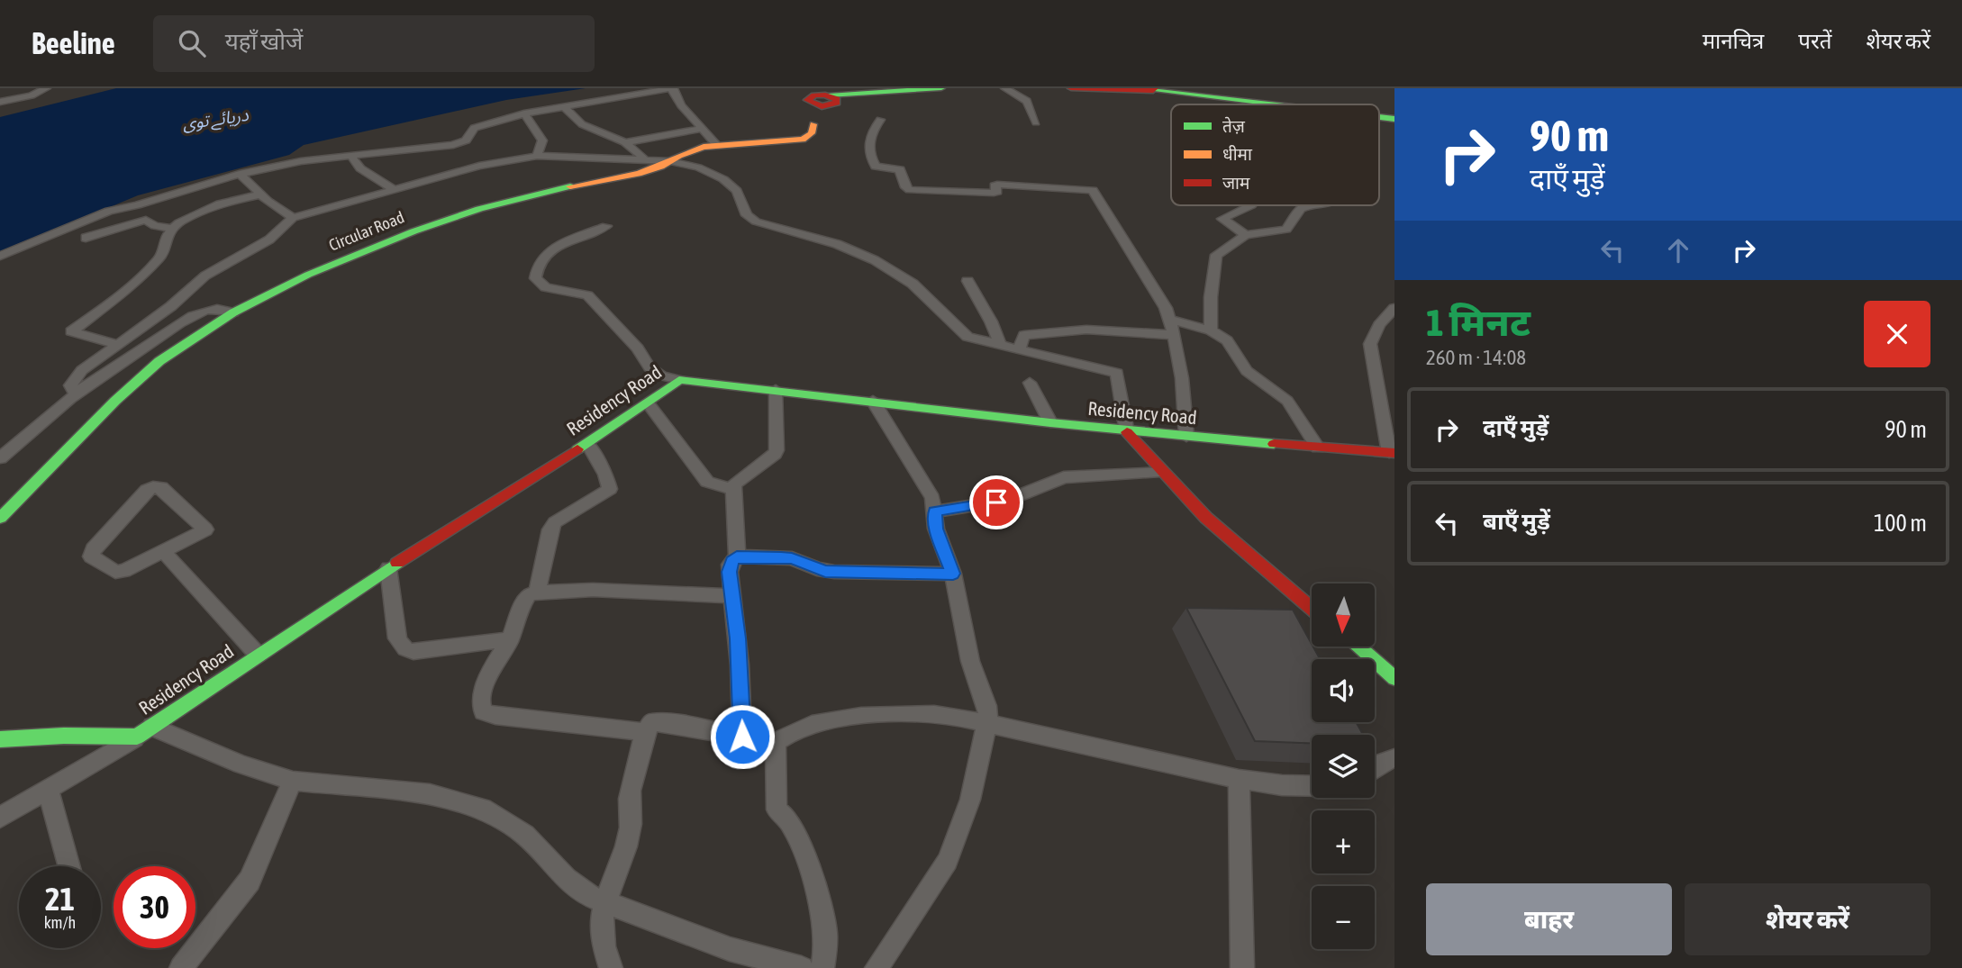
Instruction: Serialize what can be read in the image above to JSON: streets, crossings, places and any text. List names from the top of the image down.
{
  "streets": {
    "main road": ["Circular Road", "Residency Road"]
  },
  "water": ["دریائے توی"],
  "legend": ["तेज़", "धीमा", "जाम"],
  "north": "bottom",
  "page": {
    "header": "Beeline",
    "search": "यहाँ खोजें",
    "nav": ["मानचित्र", "परतें", "शेयर करें"],
    "turn": ["90 m", "दाएँ मुड़ें"],
    "heading": ["1 मिनट", "260 m · 14:08"],
    "list": [
      {
        "name": "दाएँ मुड़ें",
        "value": "90 m"
      },
      {
        "name": "बाएँ मुड़ें",
        "value": "100 m"
      }
    ],
    "map_buttons": ["+", "−"],
    "speed": "21 km/h",
    "limit": "30",
    "buttons": ["बाहर", "शेयर करें"]
  }
}
